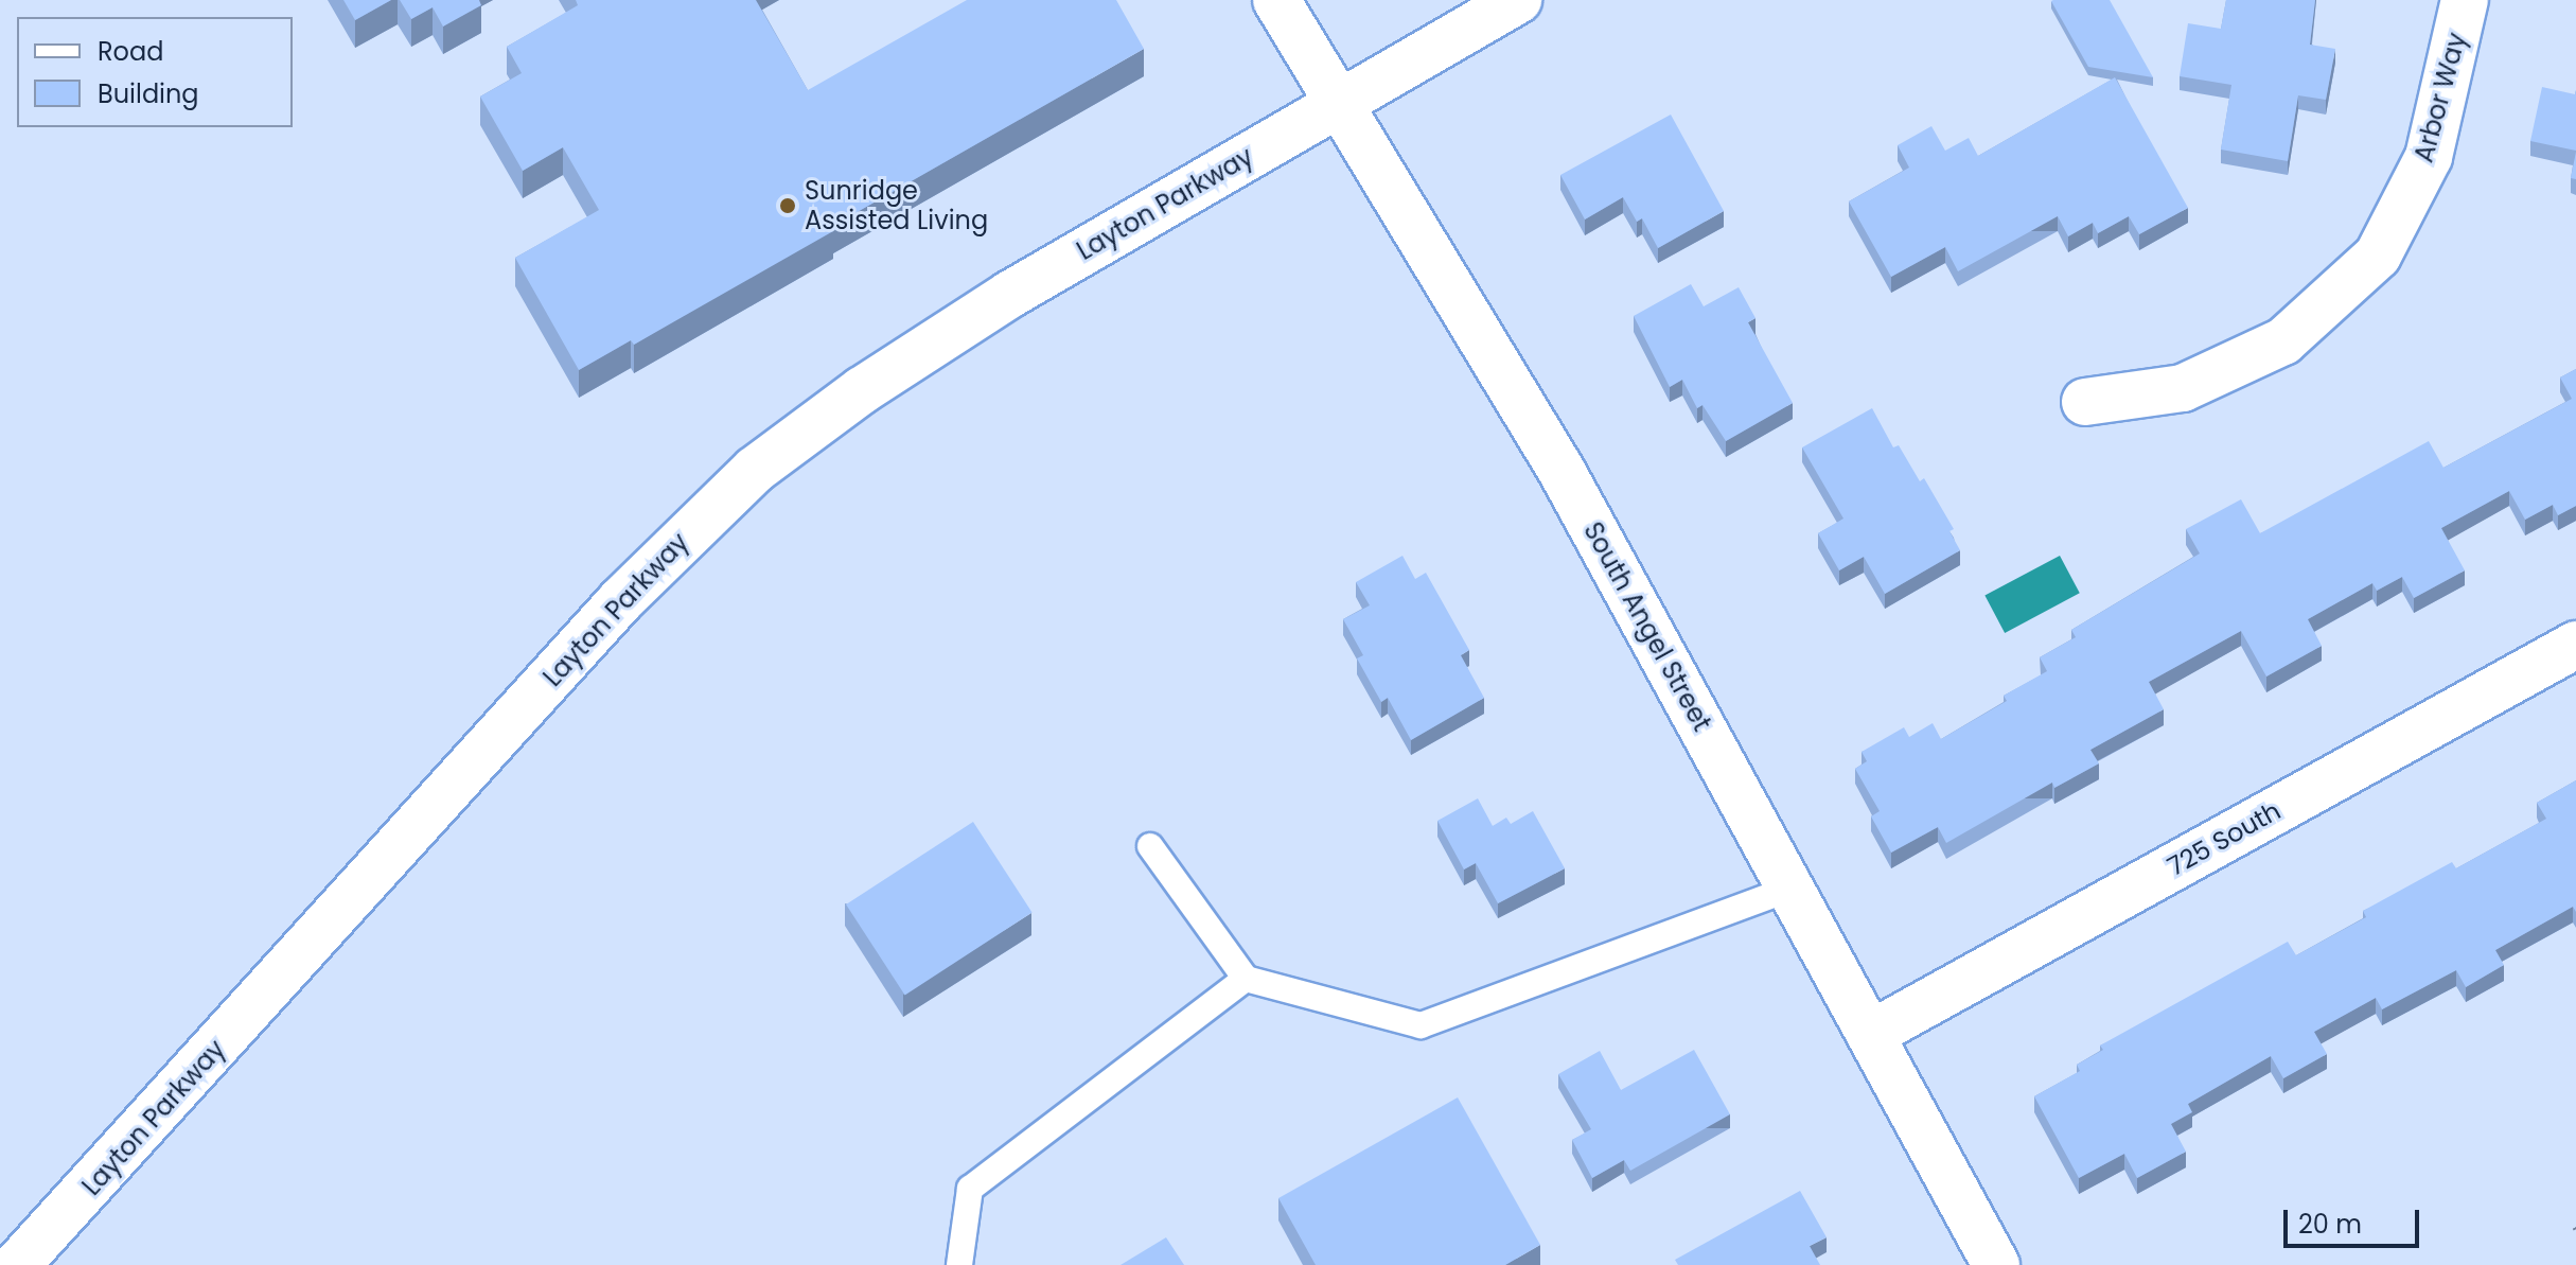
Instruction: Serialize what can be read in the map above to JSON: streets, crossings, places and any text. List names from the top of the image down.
{
  "streets": {
    "main road": [
      "Arbor Way",
      "Layton Parkway",
      "South Angel Street",
      "725 South"
    ]
  },
  "crossings": [
    ["Layton Parkway", "South Angel Street"],
    ["South Angel Street", "725 South"]
  ],
  "places": ["Sunridge Assisted Living"],
  "legend": ["Road", "Building"],
  "scale_bar": "20 m"
}
